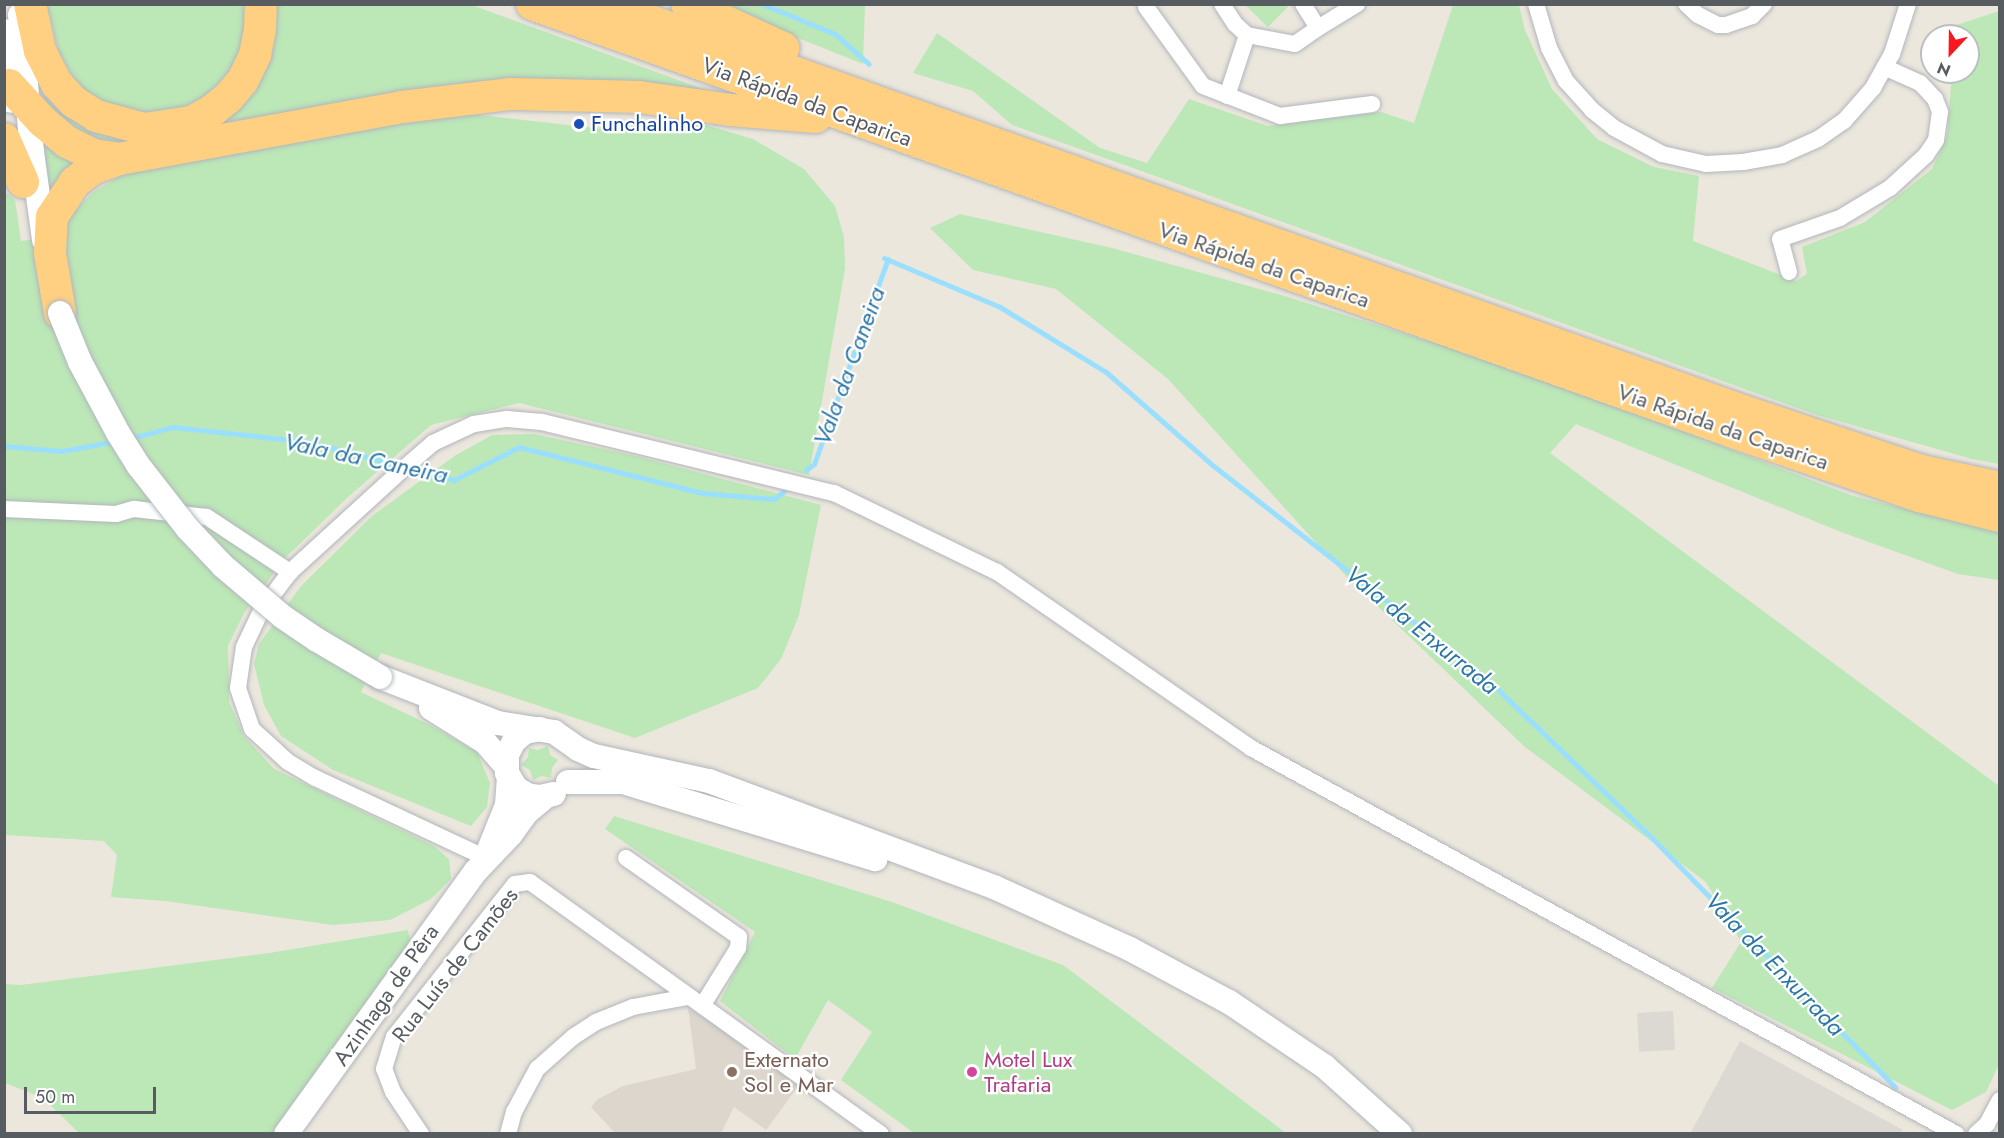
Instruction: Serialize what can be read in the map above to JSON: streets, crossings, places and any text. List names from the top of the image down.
{
  "streets": {
    "highway": ["Via Rápida da Caparica"],
    "main road": ["Azinhaga de Pêra"],
    "street": ["Rua Luís de Camões"]
  },
  "water": ["Vala da Caneira", "Vala da Enxurrada"],
  "places": ["Funchalinho", "Externato Sol e Mar", "Motel Lux Trafaria"],
  "scale_bar": "50 m",
  "north": "bottom"
}
